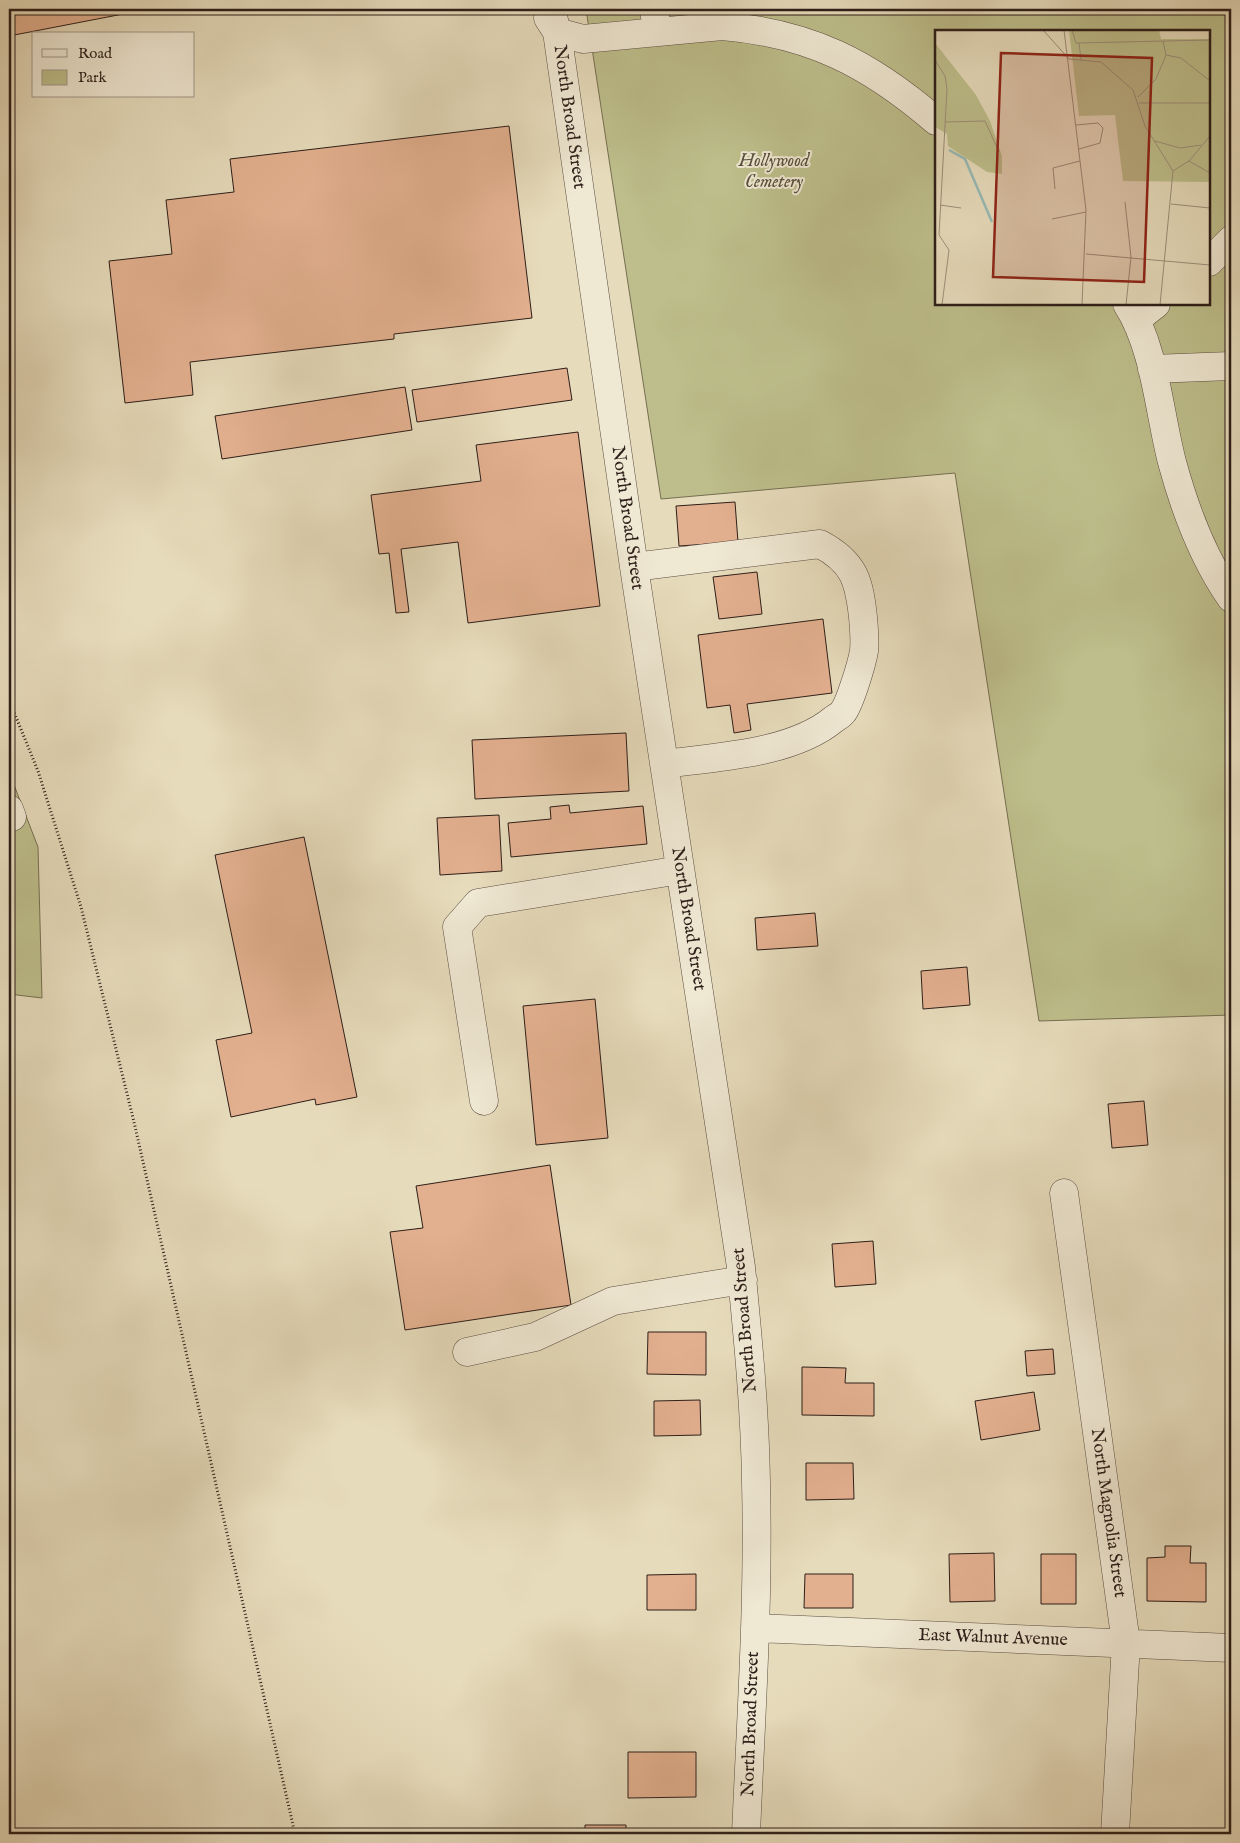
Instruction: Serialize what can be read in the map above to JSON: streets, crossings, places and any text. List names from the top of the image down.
{
  "streets": {
    "street": ["North Broad Street", "North Magnolia Street", "East Walnut Avenue"]
  },
  "crossings": [
    ["North Broad Street", "East Walnut Avenue"],
    ["North Magnolia Street", "East Walnut Avenue"]
  ],
  "parks": ["Hollywood Cemetery"],
  "legend": ["Road", "Park"]
}
